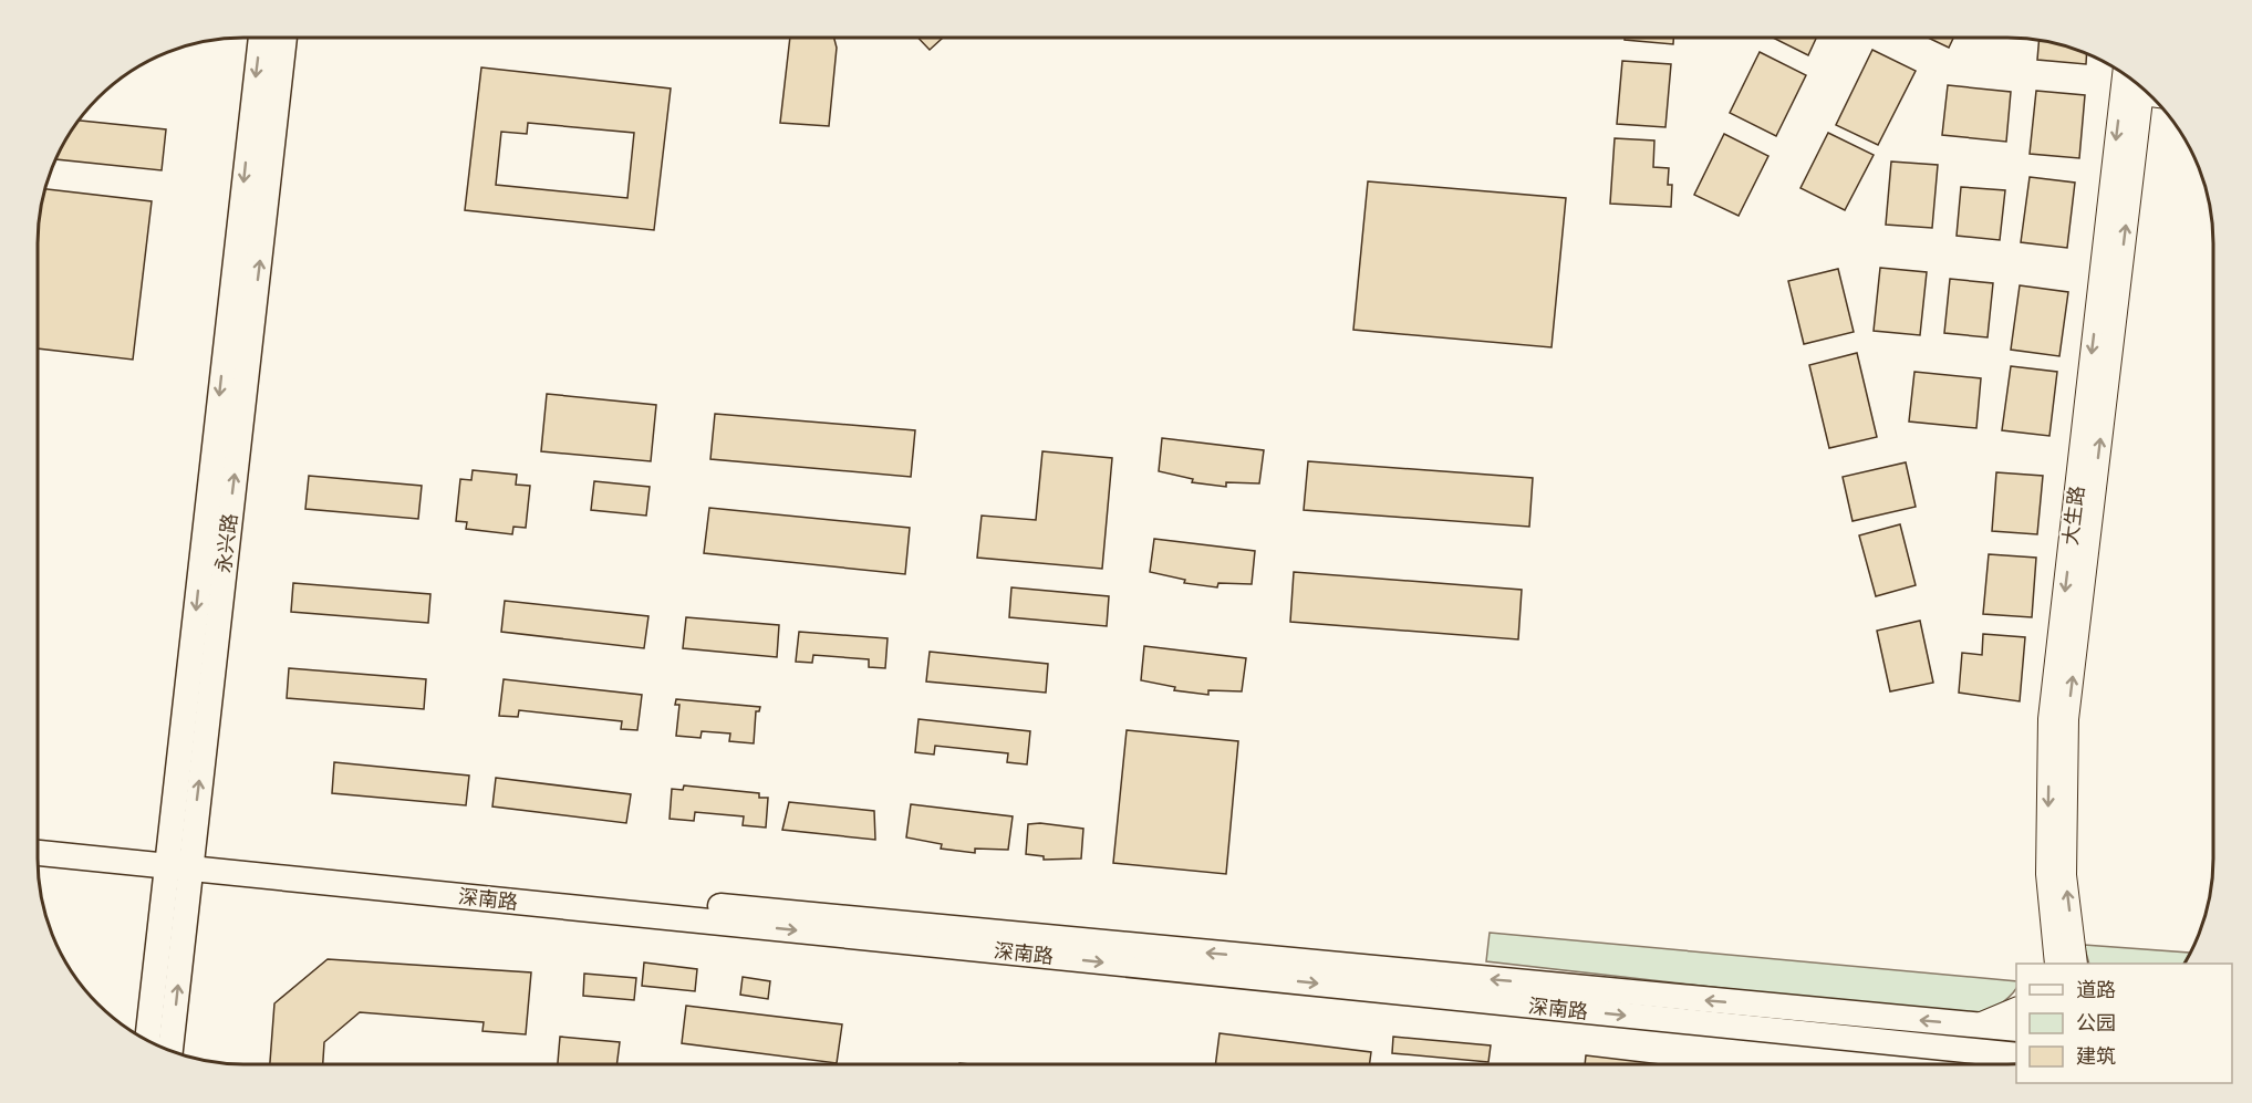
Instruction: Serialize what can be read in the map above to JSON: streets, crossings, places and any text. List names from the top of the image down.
{
  "streets": {
    "main road": ["永兴路", "深南路"],
    "street": ["大生路"]
  },
  "crossings": [
    ["永兴路", "深南路"]
  ],
  "legend": ["道路", "公园", "建筑"]
}
